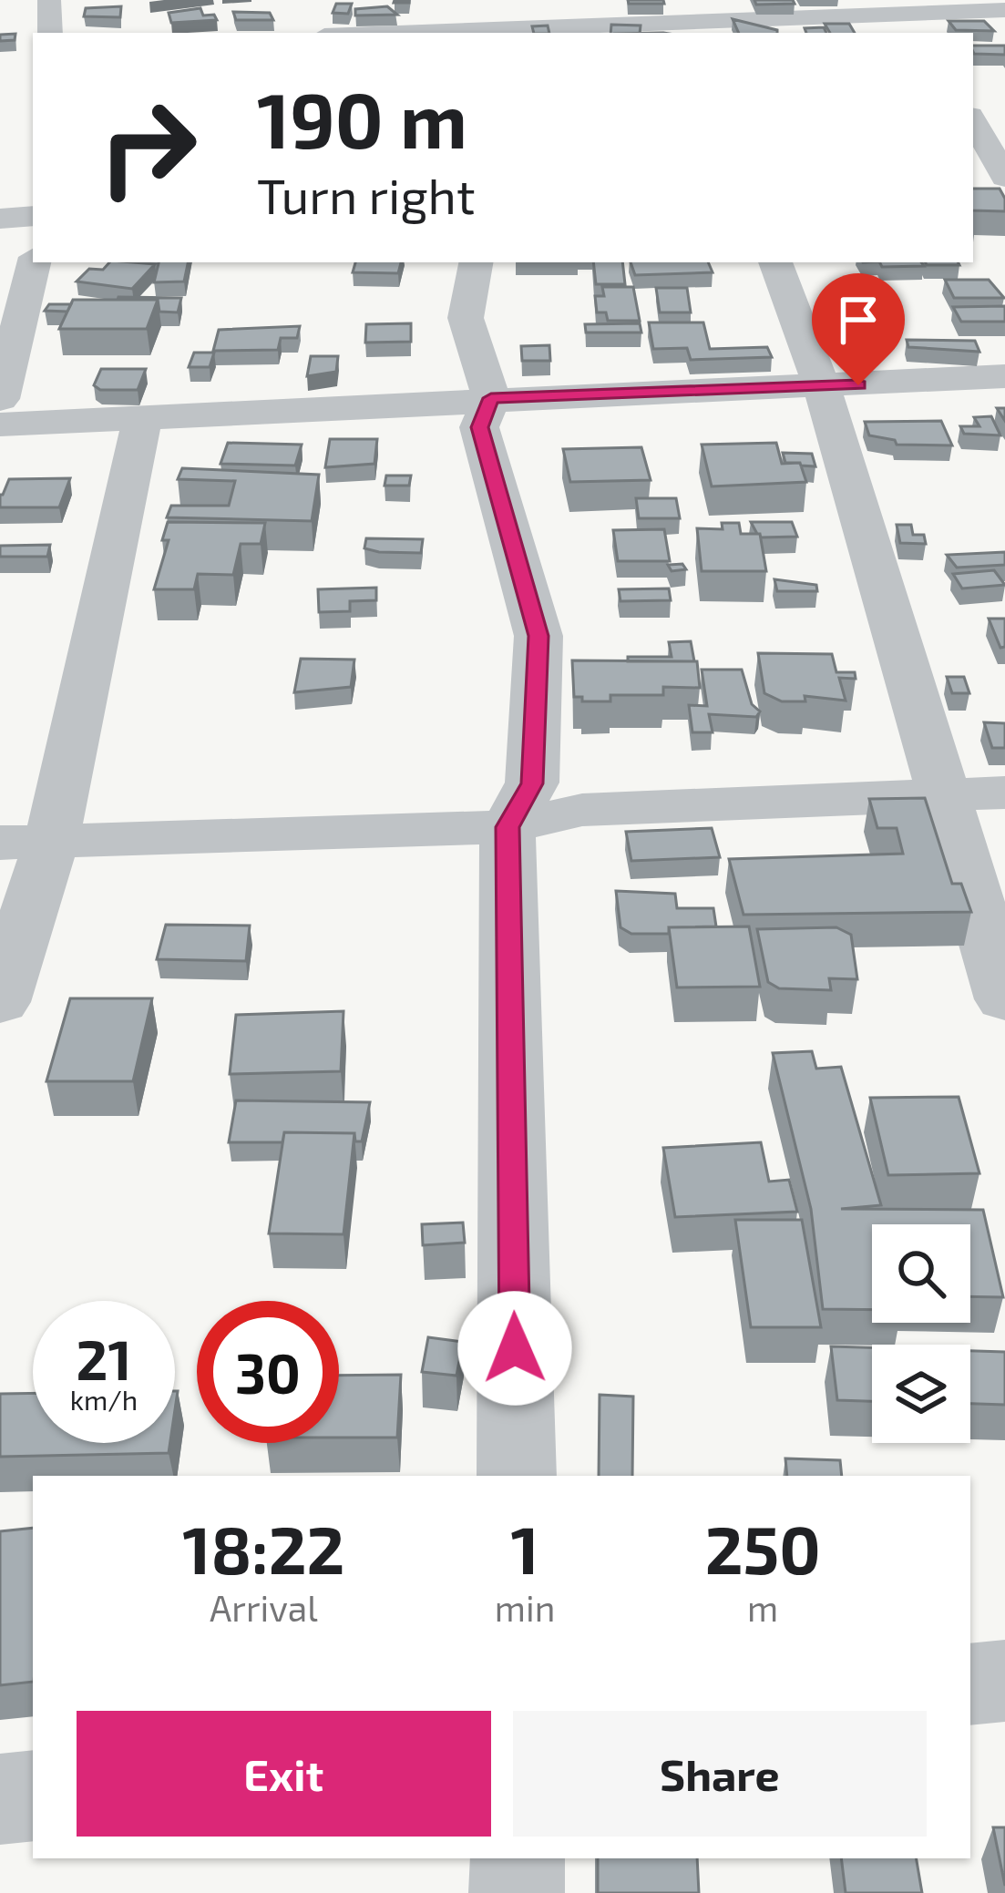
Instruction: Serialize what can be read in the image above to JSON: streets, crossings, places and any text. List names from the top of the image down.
{
  "page": {
    "turn": ["190 m", "Turn right"],
    "speed": "21 km/h",
    "limit": "30",
    "eta": [
      "18:22",
      "Arrival",
      "1",
      "min",
      "250",
      "m"
    ],
    "buttons": ["Exit", "Share"]
  }
}
